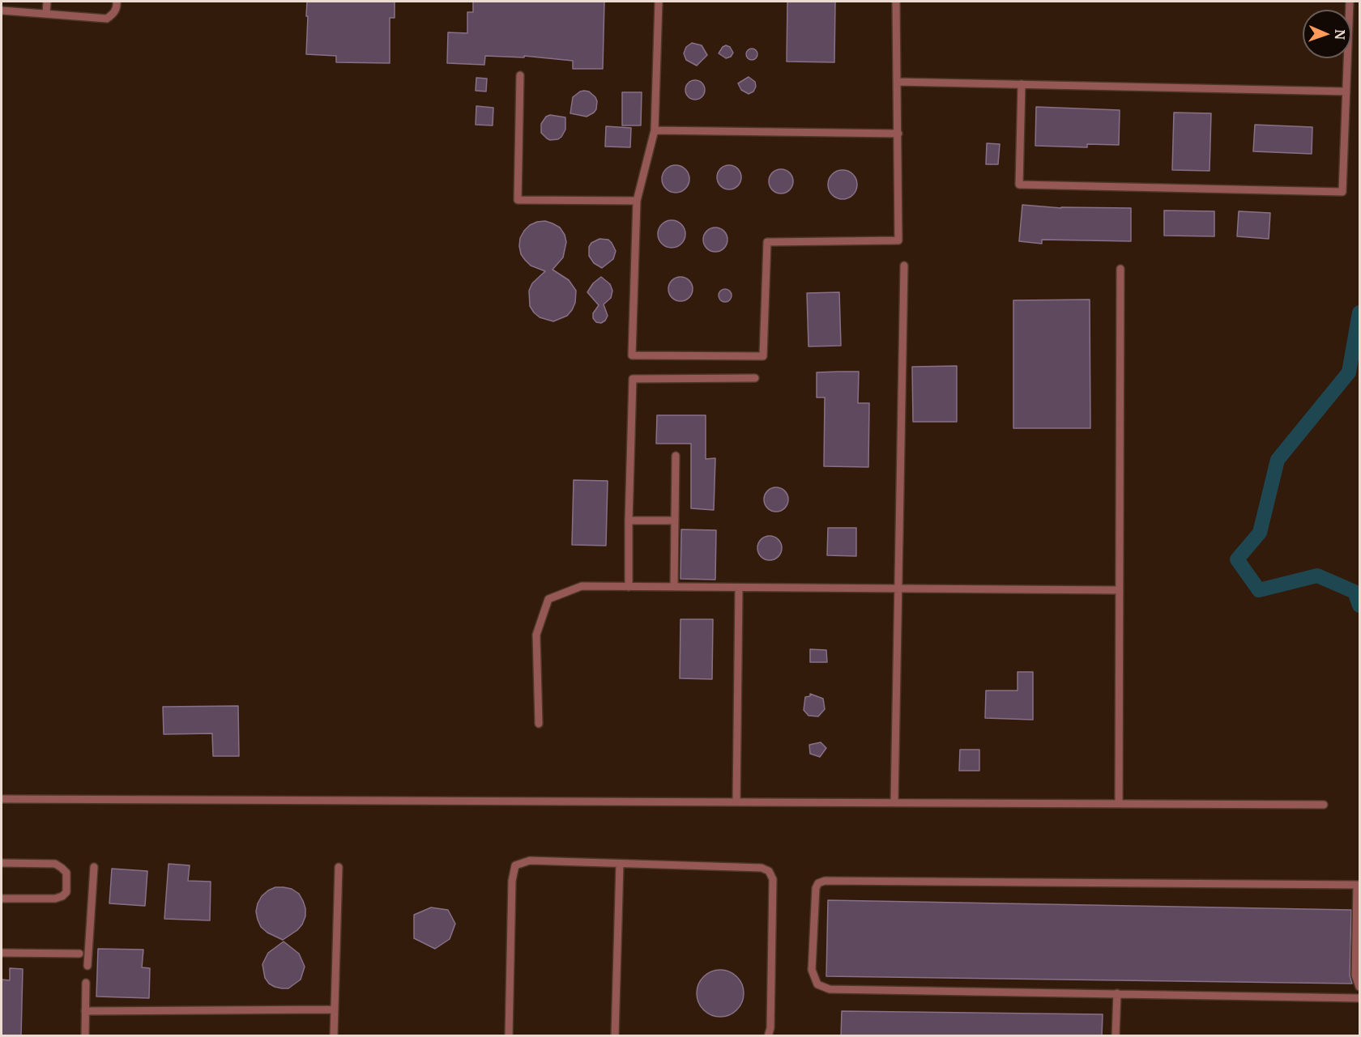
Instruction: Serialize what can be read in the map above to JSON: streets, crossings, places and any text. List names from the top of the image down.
{
  "north": "right"
}
